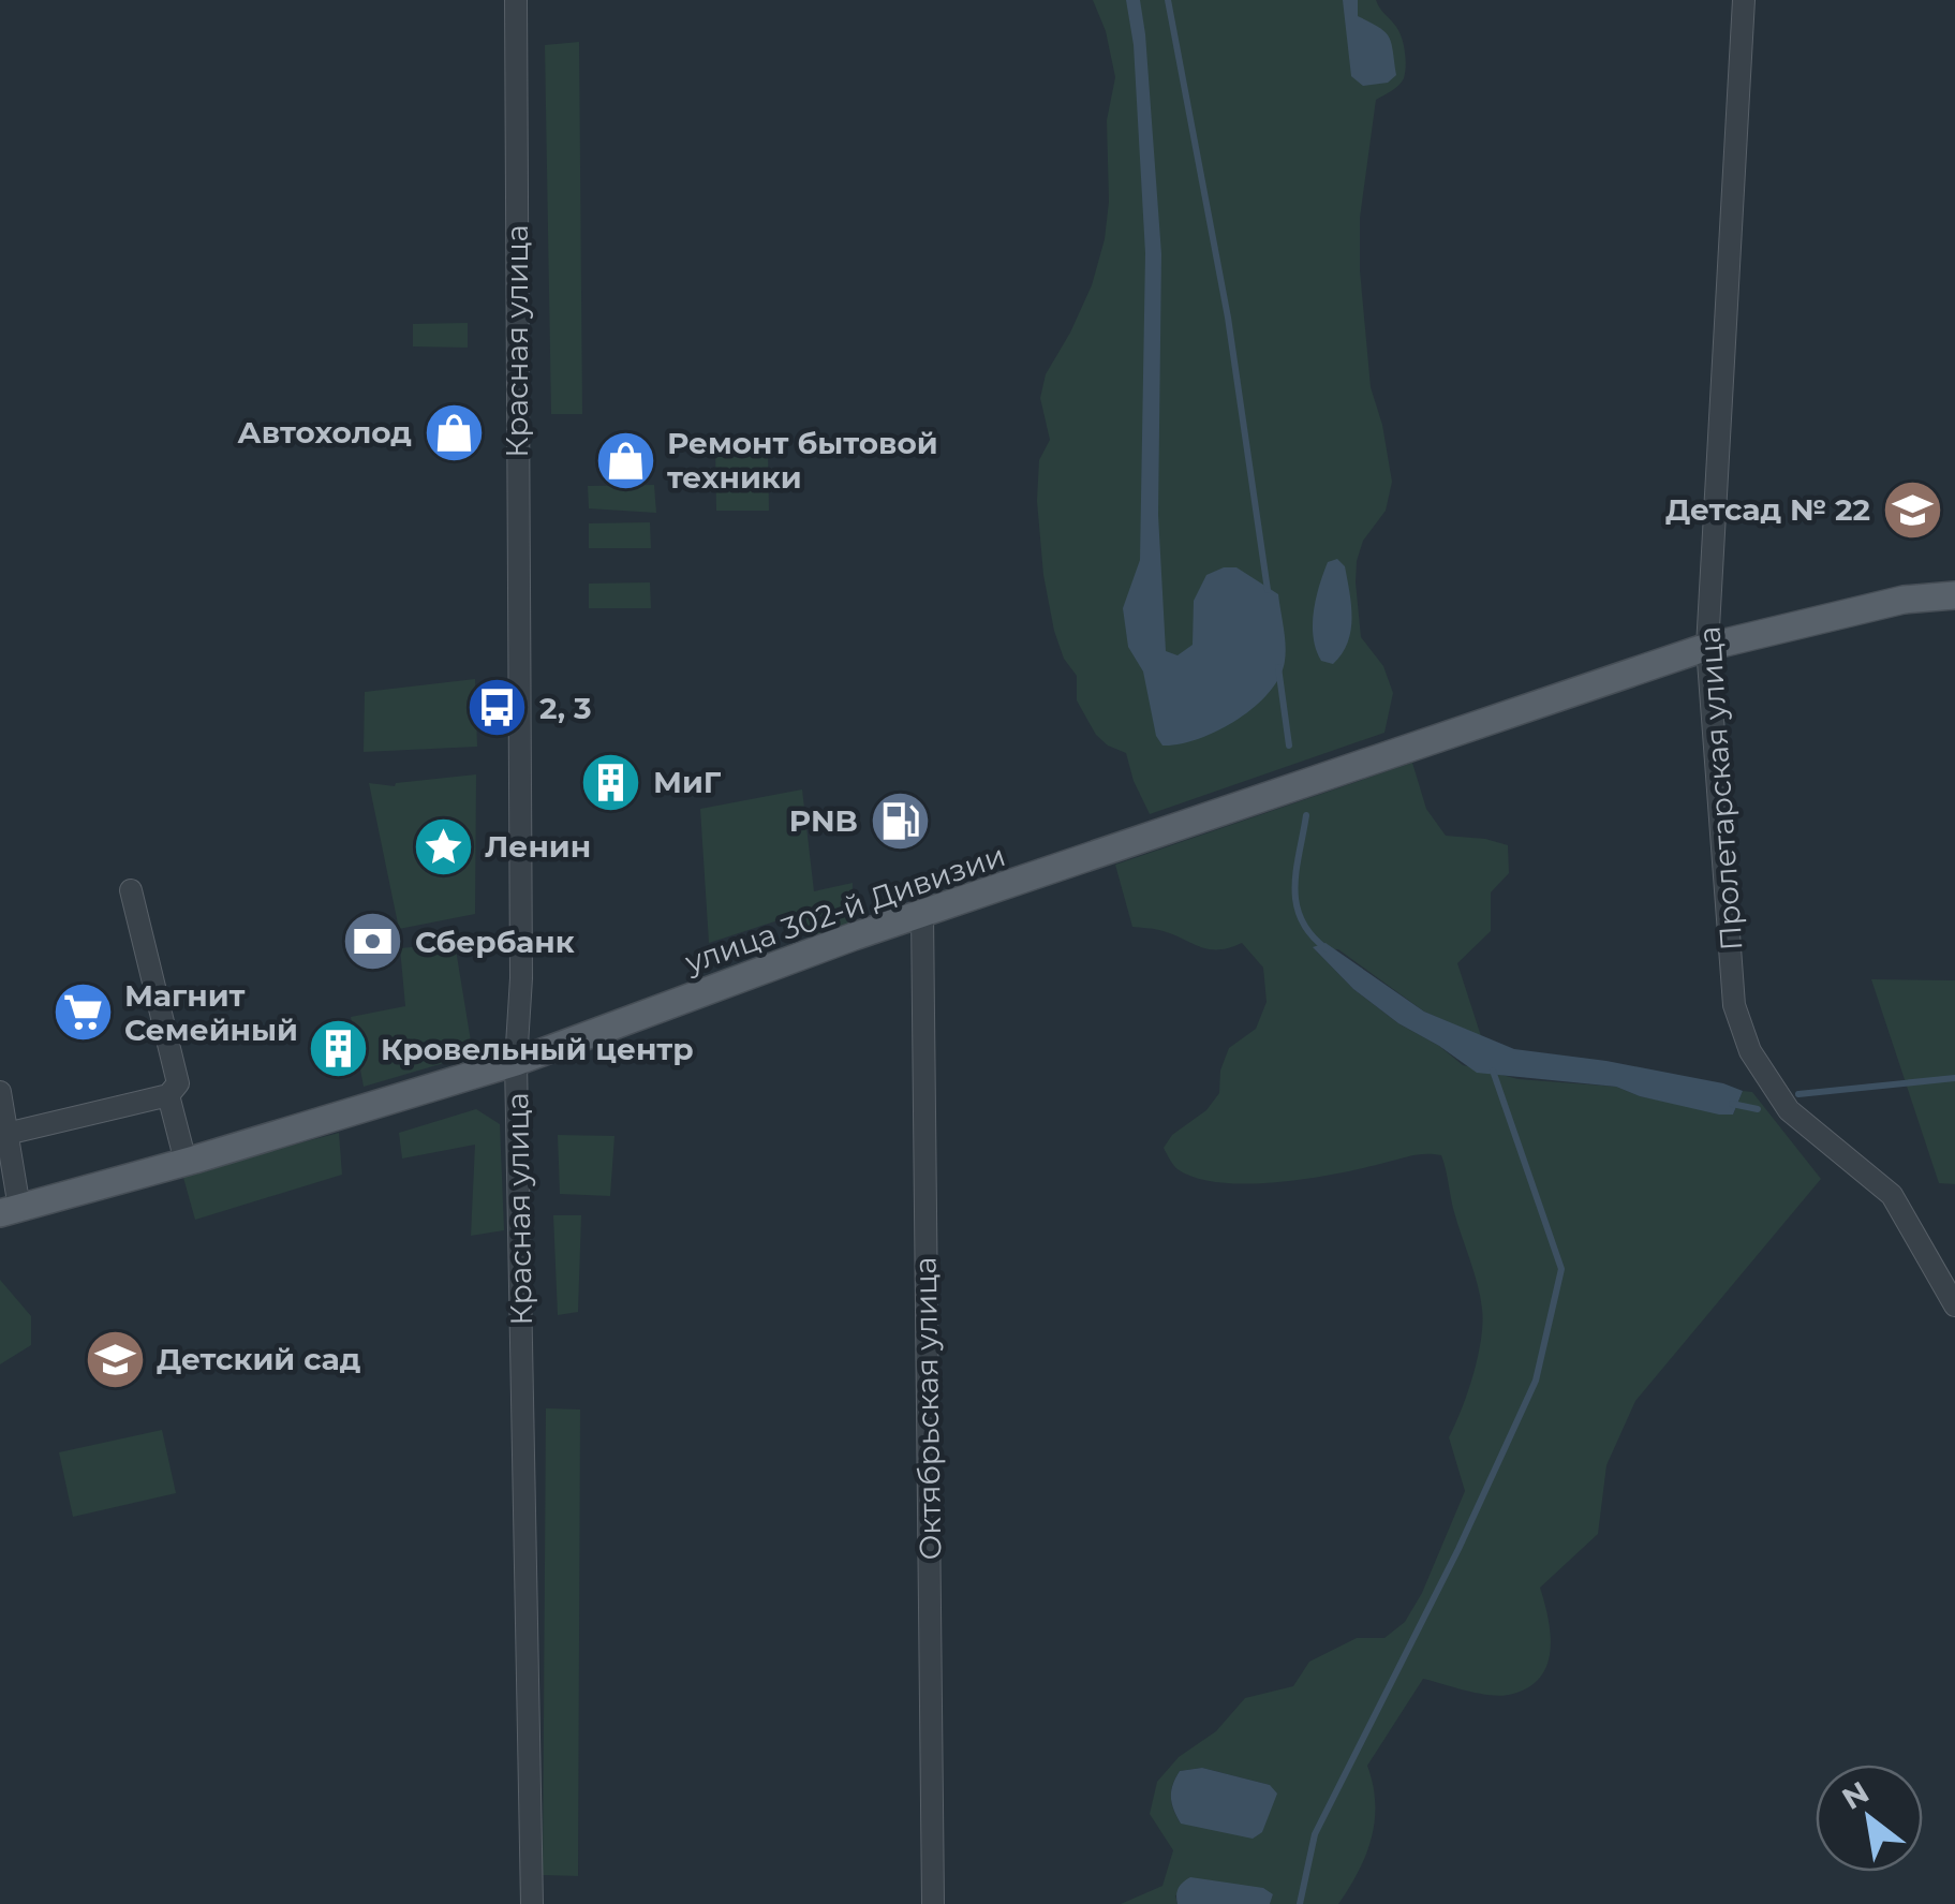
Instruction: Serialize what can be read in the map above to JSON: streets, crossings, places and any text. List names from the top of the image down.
{
  "streets": {
    "main road": ["улица 302-й Дивизии"],
    "street": ["Красная улица", "Пролетарская улица", "Октябрьская улица"]
  },
  "crossings": [
    ["Красная улица", "улица 302-й Дивизии"],
    ["Пролетарская улица", "улица 302-й Дивизии"],
    ["улица 302-й Дивизии", "Октябрьская улица"]
  ],
  "places": {
    "shop": ["Автохолод", "Ремонт бытовой техники"],
    "school or university": ["Детсад № 22", "Детский сад"],
    "bus stop": ["2, 3"],
    "building": ["МиГ", "Кровельный центр"],
    "fuel station": ["PNB"],
    "place": ["Ленин"],
    "bank": ["Сбербанк"],
    "supermarket": ["Магнит Семейный"]
  },
  "north": "top left"
}
